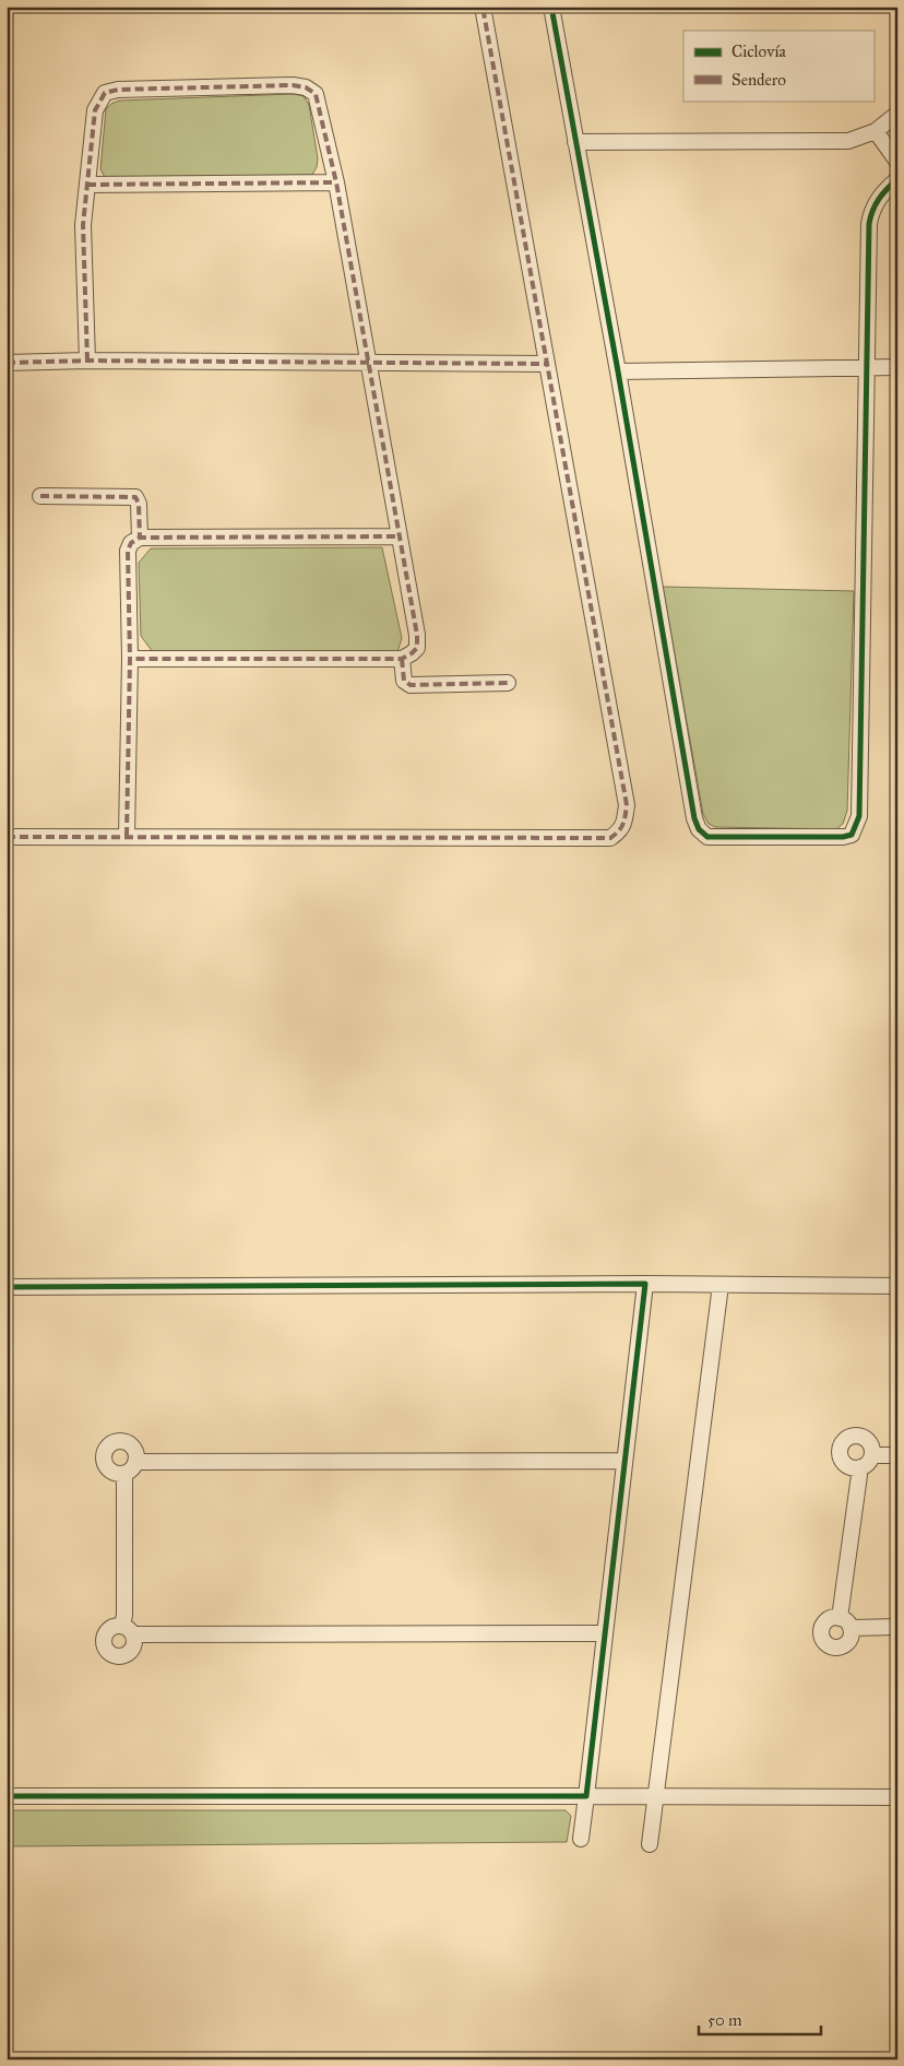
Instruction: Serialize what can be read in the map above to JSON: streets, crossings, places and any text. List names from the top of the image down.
{
  "legend": ["Ciclovía", "Sendero"],
  "scale_bar": "50 m"
}
